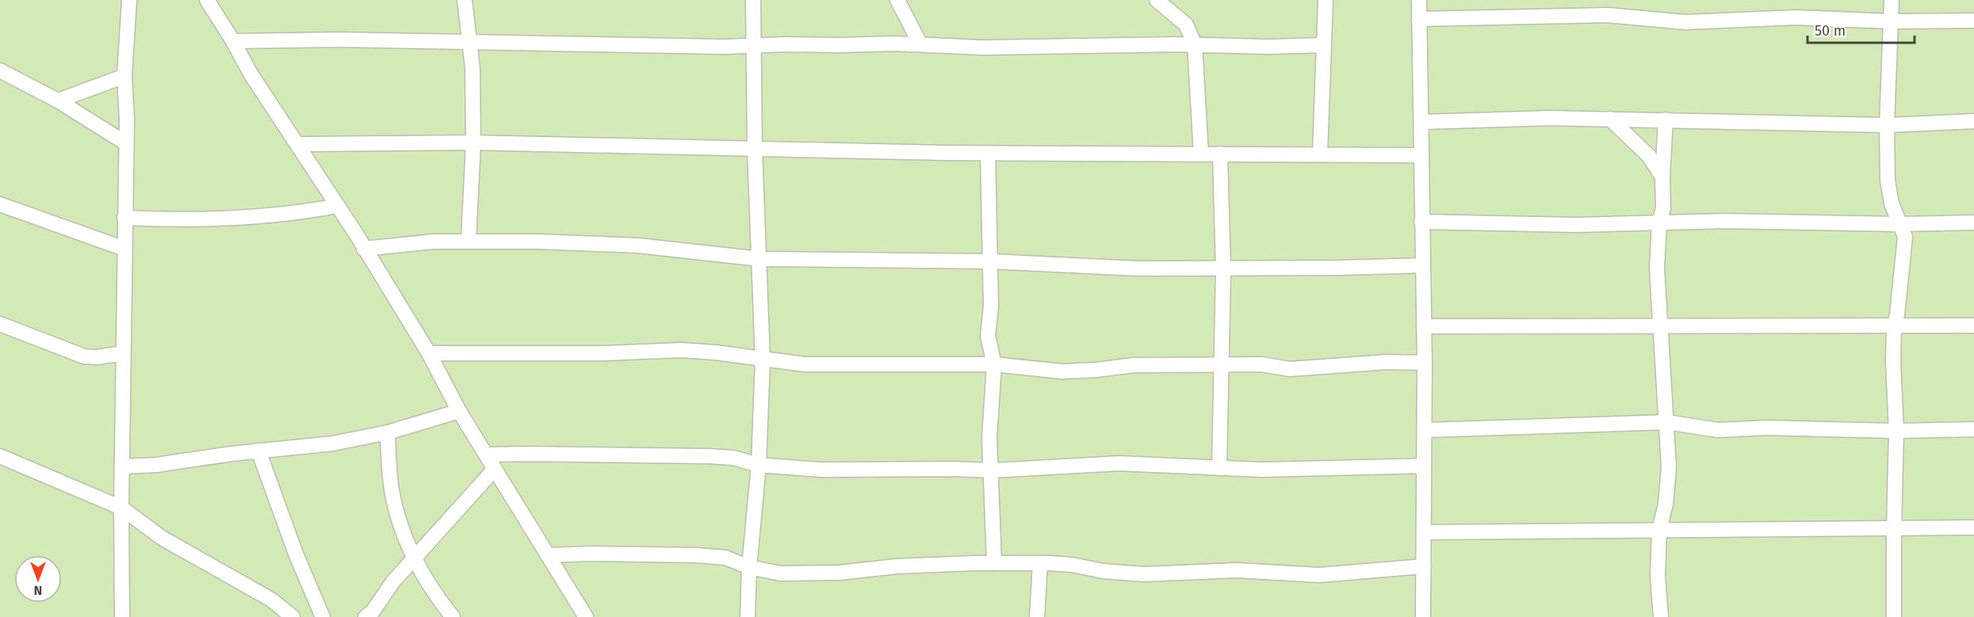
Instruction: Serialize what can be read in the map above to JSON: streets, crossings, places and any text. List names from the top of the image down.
{
  "scale_bar": "50 m",
  "north": "bottom"
}
